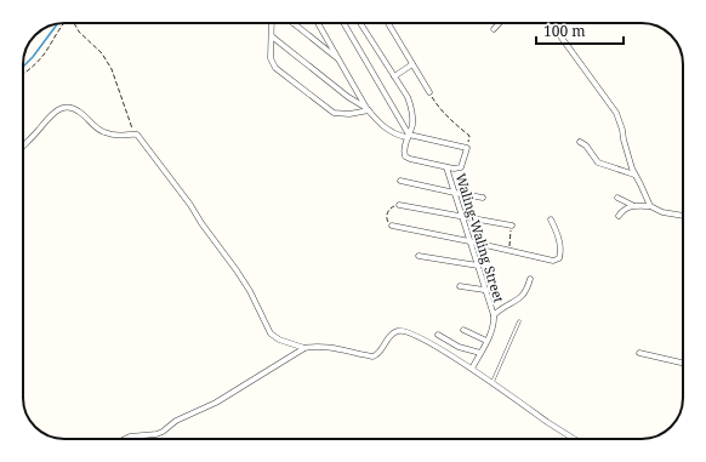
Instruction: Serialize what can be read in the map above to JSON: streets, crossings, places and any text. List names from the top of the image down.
{
  "streets": {
    "street": ["Waling-Waling Street"]
  },
  "scale_bar": "100 m"
}
